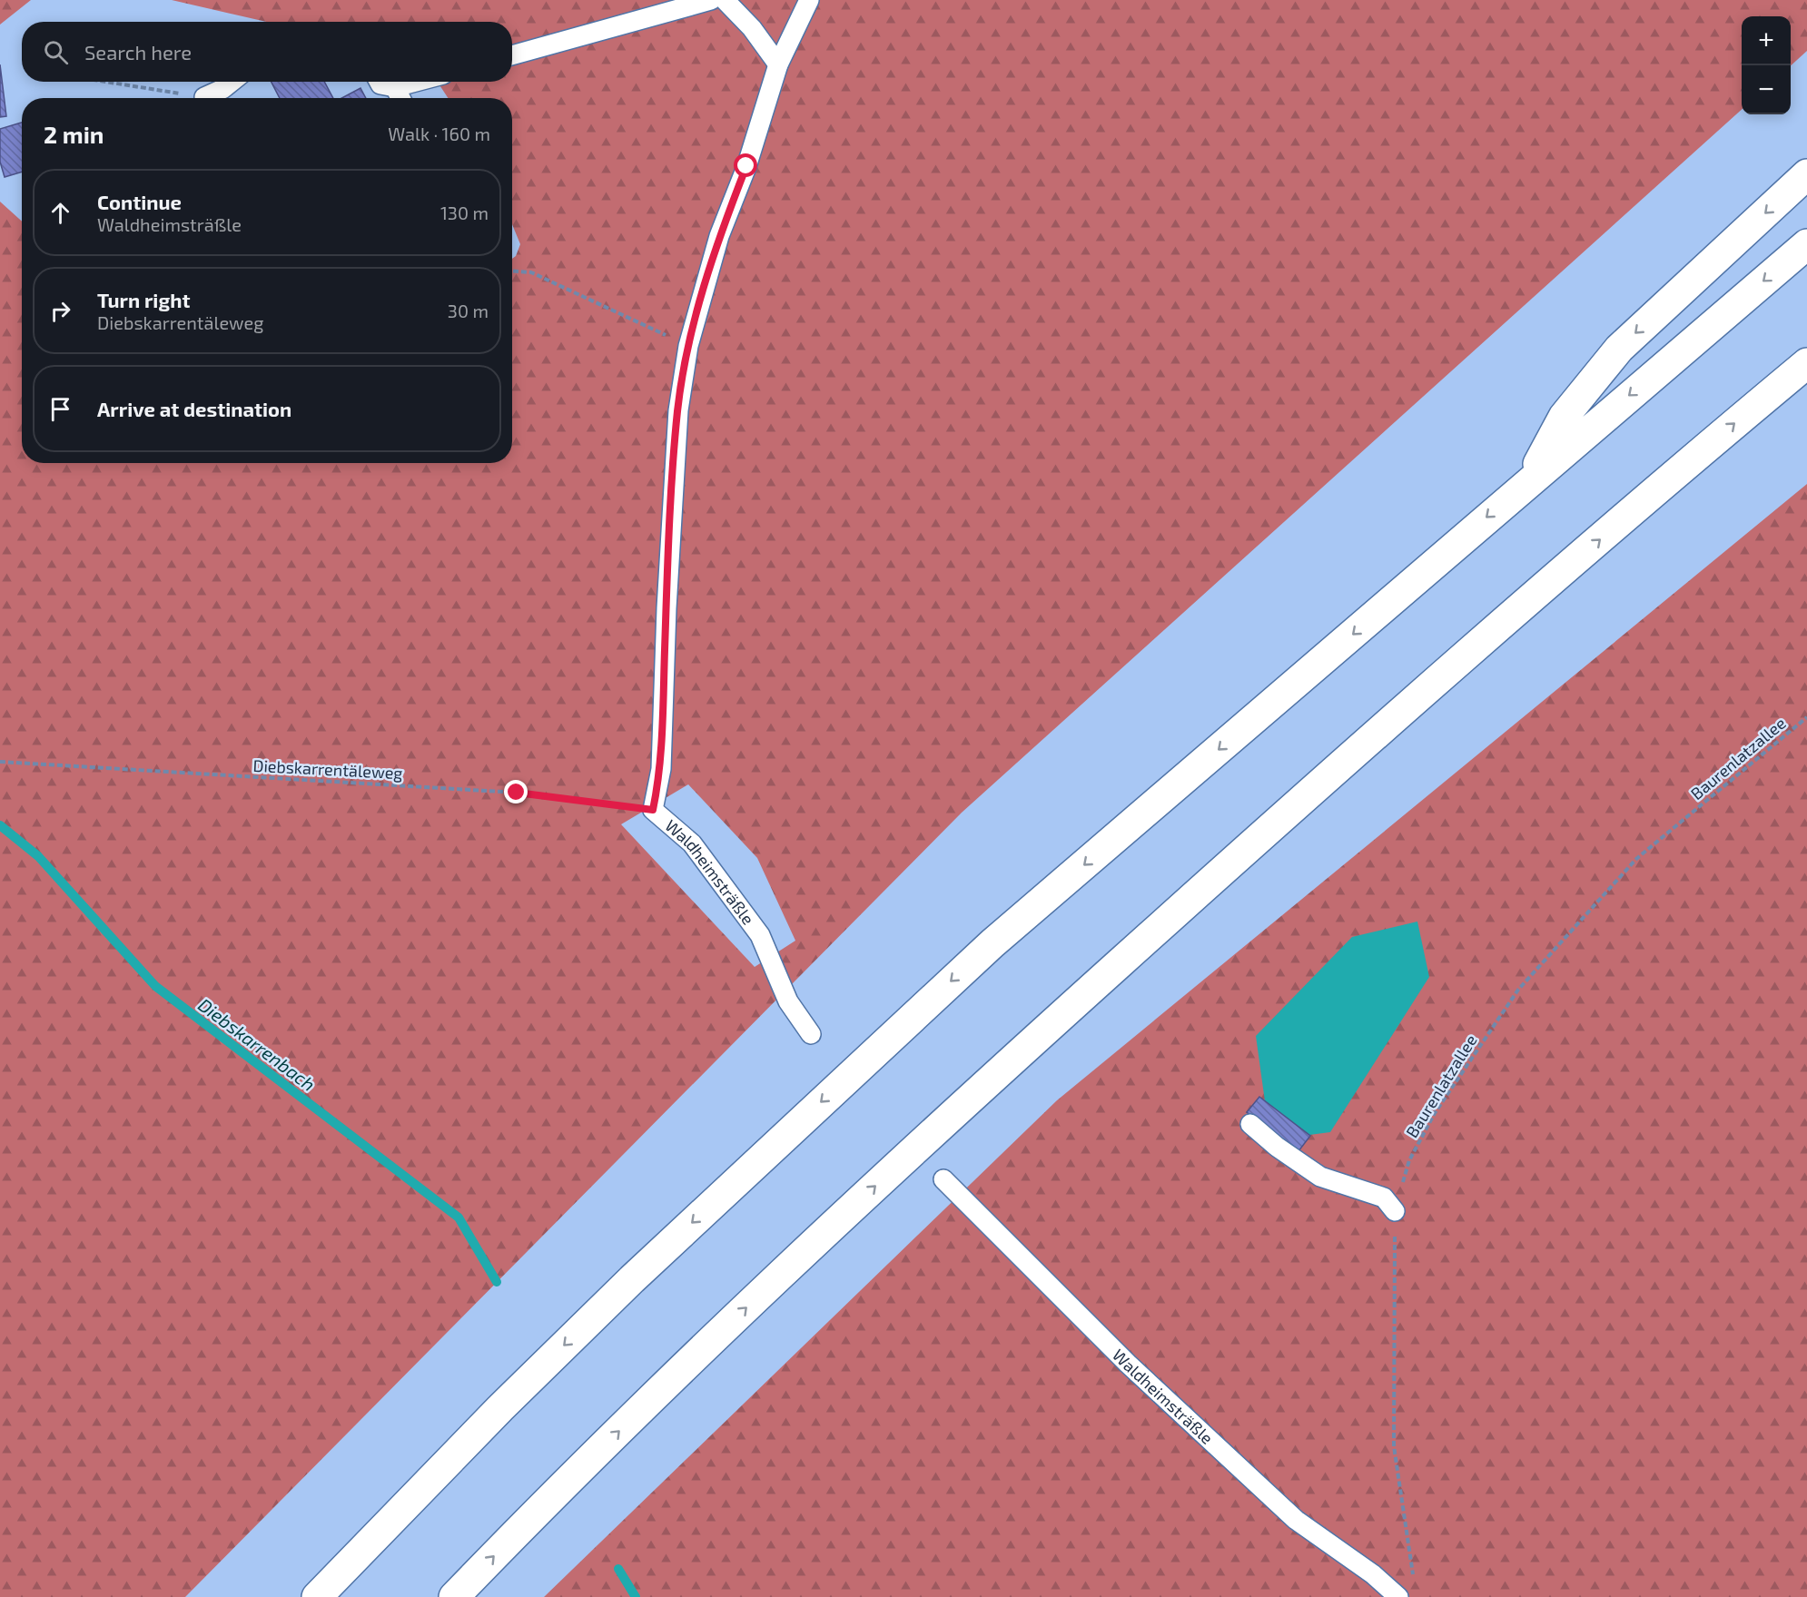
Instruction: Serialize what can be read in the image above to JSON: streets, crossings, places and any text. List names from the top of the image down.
{
  "streets": {
    "lane": ["Waldheimsträßle"],
    "path": ["Baurenlatzallee", "Diebskarrentäleweg"]
  },
  "crossings": [
    ["Diebskarrentäleweg", "Waldheimsträßle"]
  ],
  "water": ["Diebskarrenbach"],
  "page": {
    "map_buttons": ["+", "−"],
    "search": "Search here",
    "heading": ["2 min", "Walk · 160 m"],
    "list": [
      ["Continue", "Waldheimsträßle", "130 m"],
      ["Turn right", "Diebskarrentäleweg", "30 m"],
      "Arrive at destination"
    ]
  }
}
